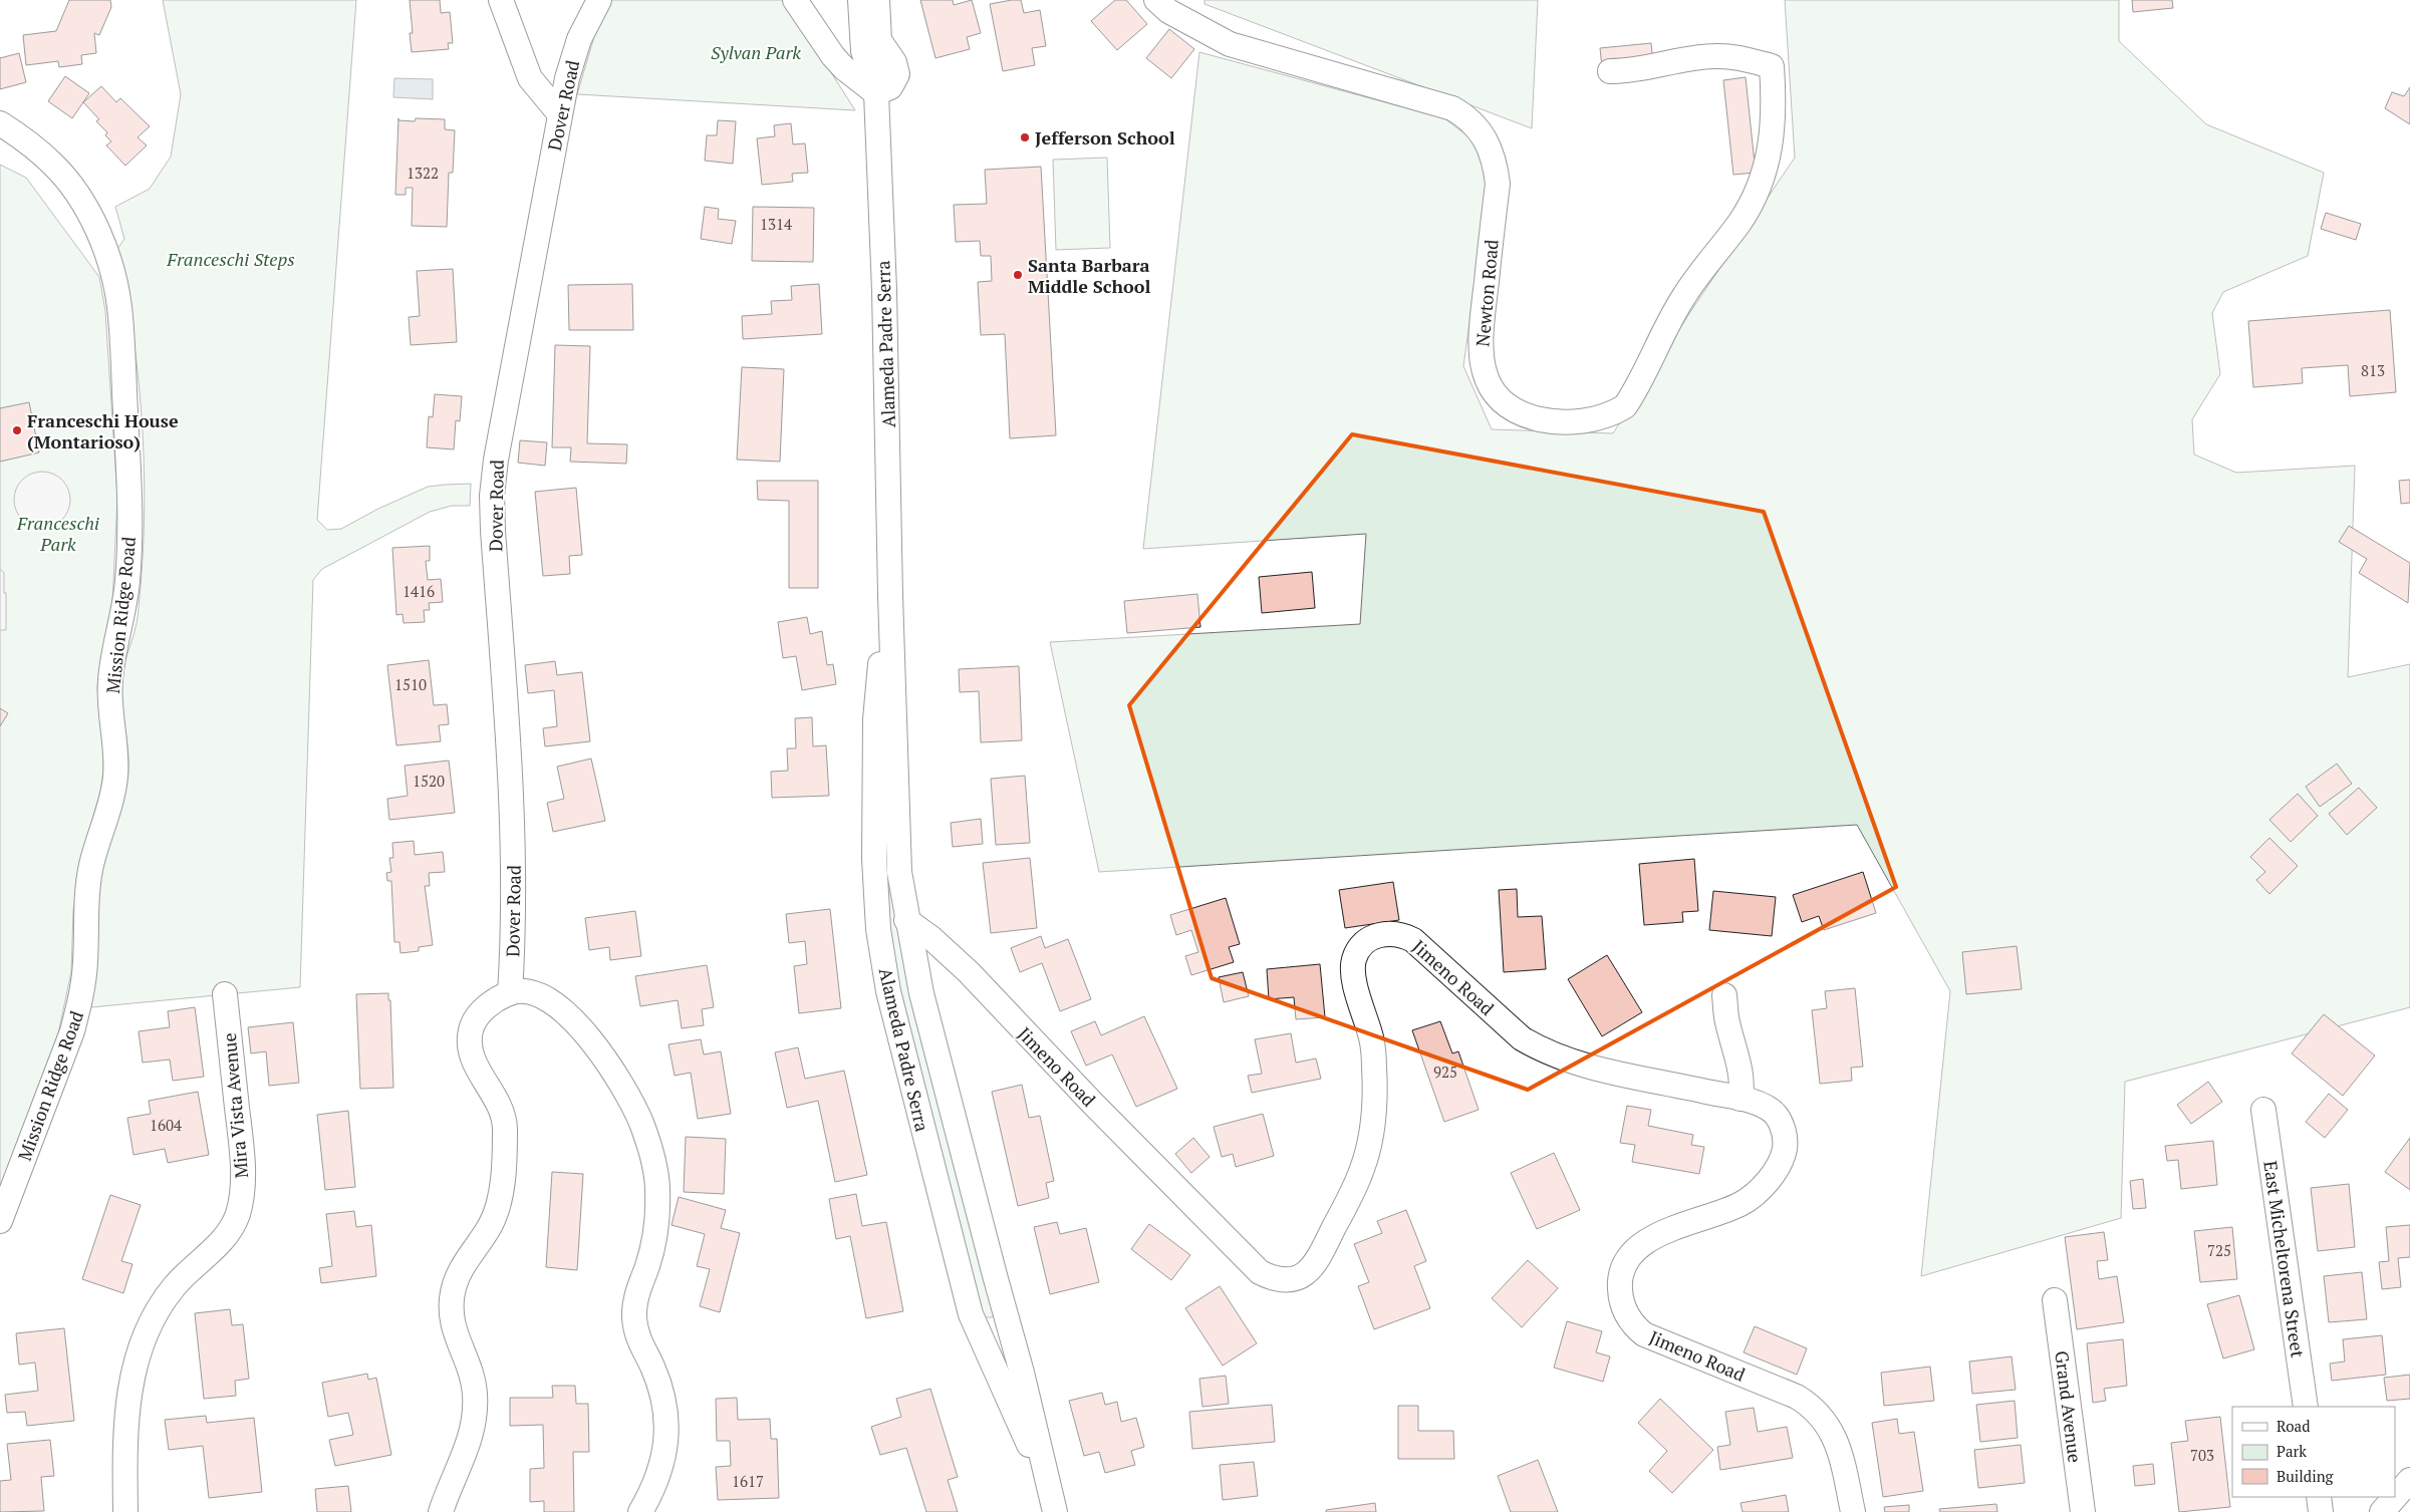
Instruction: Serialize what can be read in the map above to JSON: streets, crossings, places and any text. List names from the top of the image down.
{
  "streets": {
    "street": [
      "Dover Road",
      "Newton Road",
      "Alameda Padre Serra",
      "Mission Ridge Road",
      "Jimeno Road",
      "Mira Vista Avenue",
      "East Micheltorena Street",
      "Grand Avenue"
    ]
  },
  "crossings": [
    ["Alameda Padre Serra", "Jimeno Road"]
  ],
  "parks": ["Sylvan Park", "Franceschi Steps", "Franceschi Park"],
  "places": ["Jefferson School", "Santa Barbara Middle School", "Franceschi House (Montarioso)"],
  "house_numbers": [
    "1322",
    "1314",
    "813",
    "1416",
    "1510",
    "1520",
    "925",
    "1604",
    "725",
    "703",
    "1617"
  ],
  "legend": ["Road", "Park", "Building"]
}
